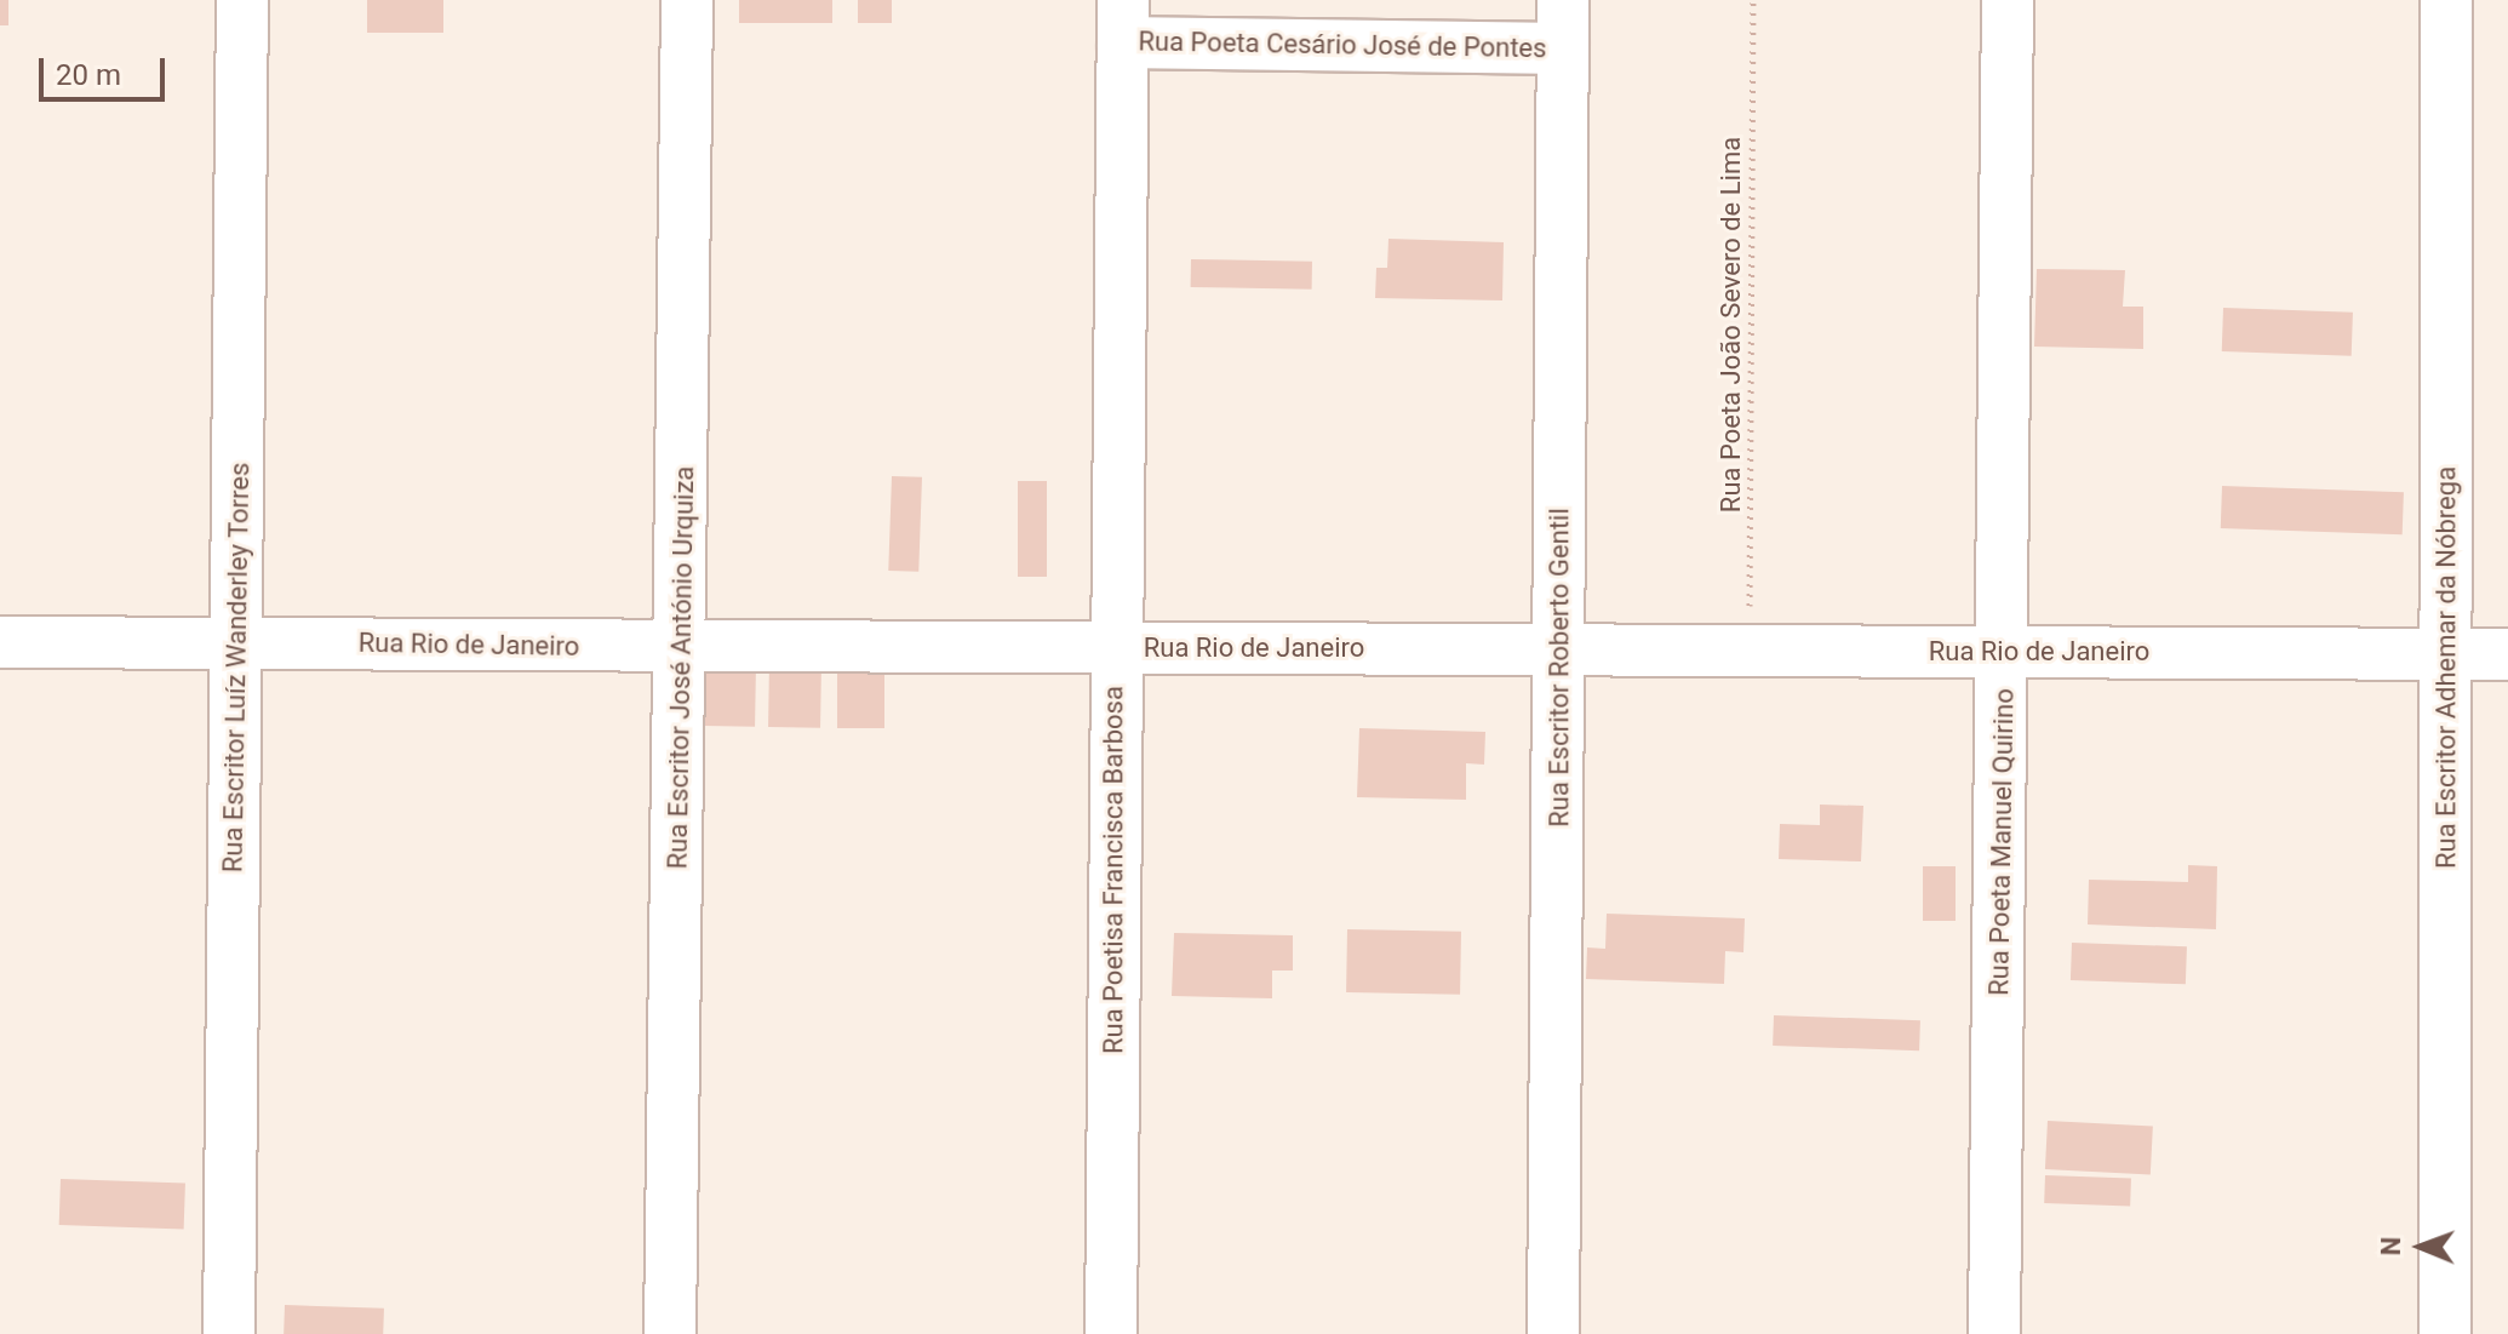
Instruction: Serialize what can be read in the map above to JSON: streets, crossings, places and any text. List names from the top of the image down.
{
  "streets": {
    "street": [
      "Rua Poeta Cesário José de Pontes",
      "Rua Rio de Janeiro",
      "Rua Escritor Luíz Wanderley Torres",
      "Rua Escritor José António Urquiza",
      "Rua Escritor Roberto Gentil",
      "Rua Escritor Adhemar da Nóbrega",
      "Rua Poeta Manuel Quirino",
      "Rua Poetisa Francisca Barbosa"
    ],
    "path": ["Rua Poeta João Severo de Lima"]
  },
  "crossings": [
    ["Rua Poeta Cesário José de Pontes", "Rua Escritor Roberto Gentil"],
    ["Rua Poeta Cesário José de Pontes", "Rua Poetisa Francisca Barbosa"],
    ["Rua Poeta João Severo de Lima", "Rua Rio de Janeiro"],
    ["Rua Rio de Janeiro", "Rua Escritor Luíz Wanderley Torres"],
    ["Rua Rio de Janeiro", "Rua Escritor José António Urquiza"],
    ["Rua Rio de Janeiro", "Rua Escritor Roberto Gentil"],
    ["Rua Rio de Janeiro", "Rua Escritor Adhemar da Nóbrega"],
    ["Rua Rio de Janeiro", "Rua Poeta Manuel Quirino"],
    ["Rua Rio de Janeiro", "Rua Poetisa Francisca Barbosa"]
  ],
  "scale_bar": "20 m",
  "north": "left"
}
